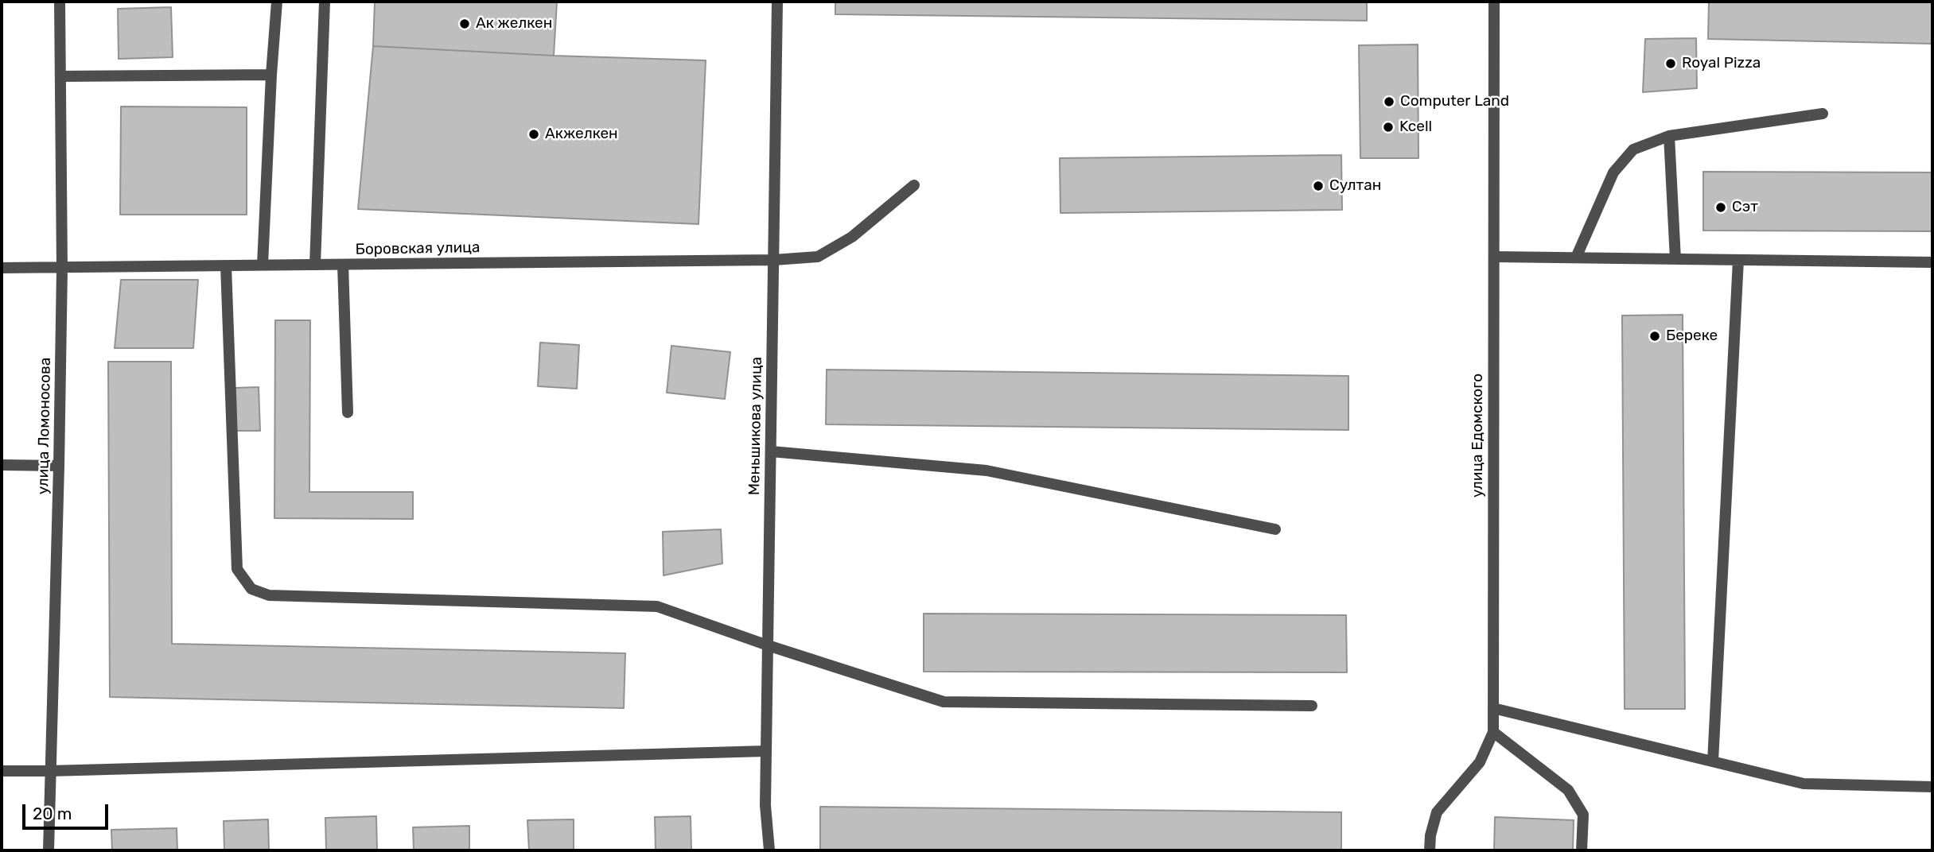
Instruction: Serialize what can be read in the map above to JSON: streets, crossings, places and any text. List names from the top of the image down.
{
  "streets": {
    "street": [
      "Боровская улица",
      "улица Ломоносова",
      "Меньшикова улица",
      "улица Едомского"
    ]
  },
  "crossings": [
    ["Боровская улица", "улица Ломоносова"],
    ["Боровская улица", "Меньшикова улица"]
  ],
  "places": [
    "Ак желкен",
    "Royal Pizza",
    "Computer Land",
    "Kcell",
    "Акжелкен",
    "Султан",
    "Сэт",
    "Береке"
  ],
  "scale_bar": "20 m"
}
